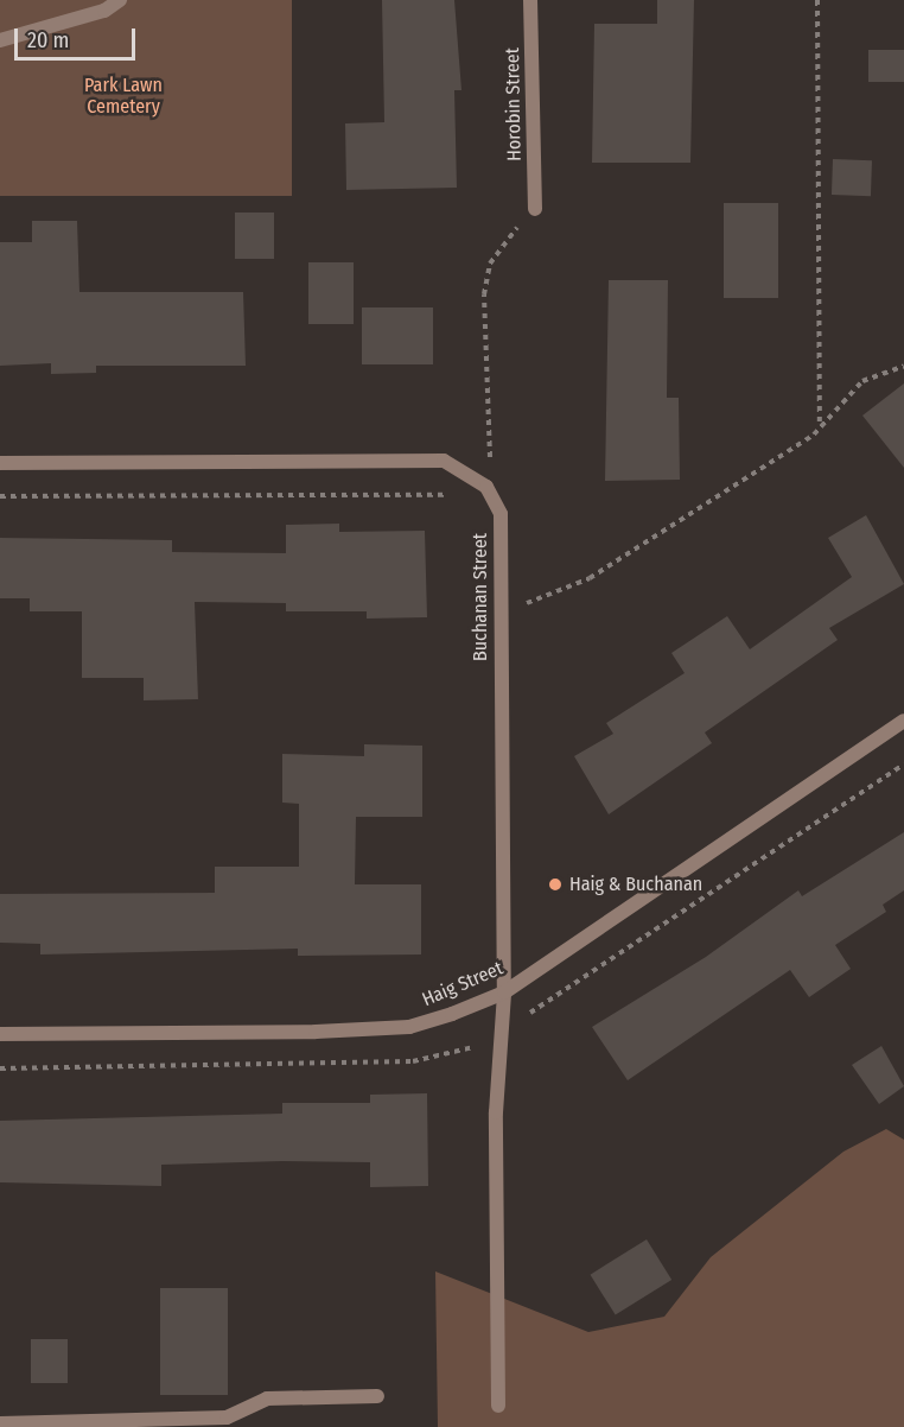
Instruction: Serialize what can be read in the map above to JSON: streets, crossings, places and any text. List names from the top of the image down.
{
  "streets": {
    "street": ["Horobin Street", "Buchanan Street", "Haig Street"]
  },
  "crossings": [
    ["Buchanan Street", "Haig Street"]
  ],
  "parks": ["Park Lawn Cemetery"],
  "places": ["Haig & Buchanan"],
  "scale_bar": "20 m"
}
